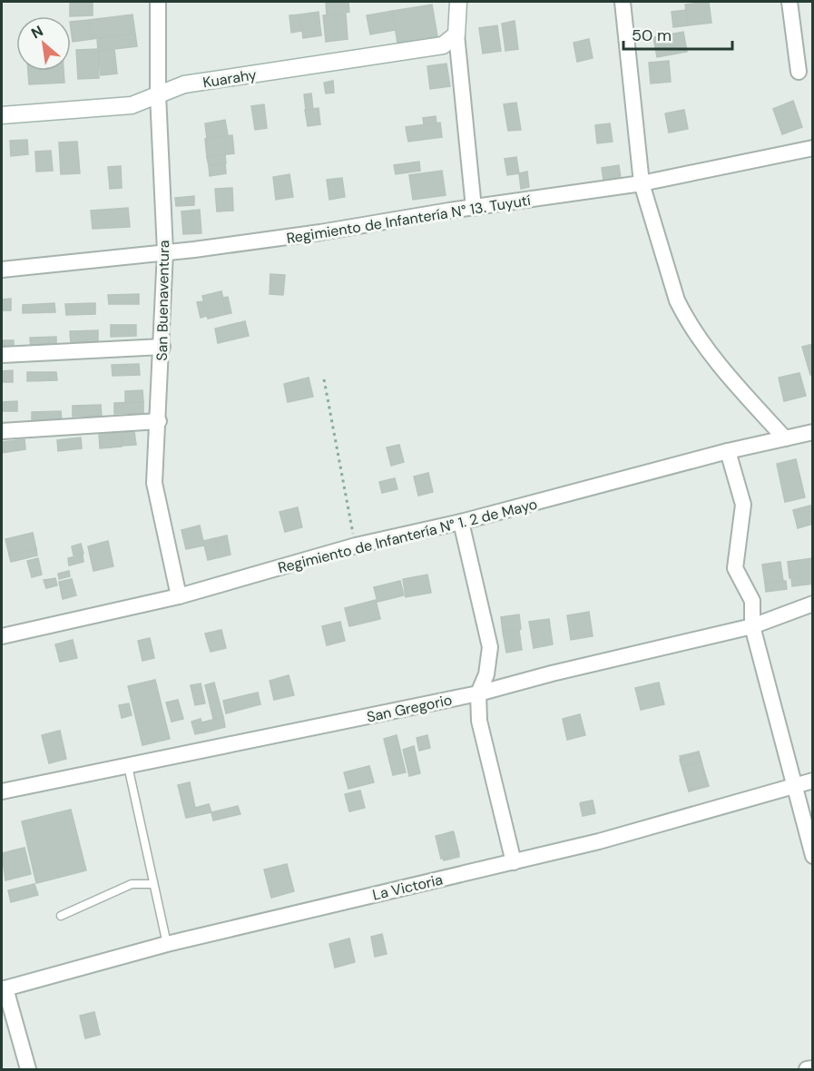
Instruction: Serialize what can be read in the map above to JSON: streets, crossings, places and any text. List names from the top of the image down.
{
  "streets": {
    "street": [
      "Kuarahy",
      "Regimiento de Infantería N° 13. Tuyutí",
      "San Buenaventura",
      "Regimiento de Infantería N° 1. 2 de Mayo",
      "San Gregorio",
      "La Victoria"
    ]
  },
  "crossings": [
    ["Kuarahy", "San Buenaventura"],
    ["Regimiento de Infantería N° 13. Tuyutí", "San Buenaventura"],
    ["San Buenaventura", "Regimiento de Infantería N° 1. 2 de Mayo"]
  ],
  "scale_bar": "50 m",
  "north": "top left"
}
